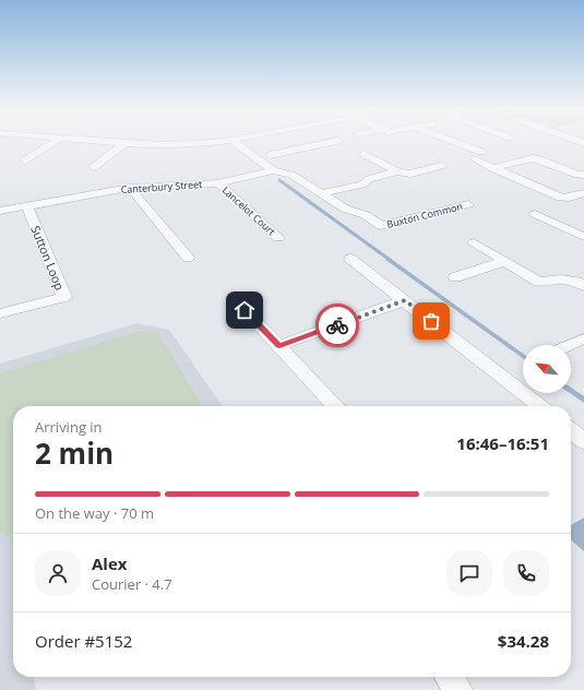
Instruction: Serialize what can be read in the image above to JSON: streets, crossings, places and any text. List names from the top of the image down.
{
  "streets": {
    "street": [
      "Canterbury Street",
      "Lancelot Court",
      "Buxton Common",
      "Sutton Loop"
    ]
  },
  "crossings": [
    ["Canterbury Street", "Lancelot Court"],
    ["Canterbury Street", "Buxton Common"],
    ["Canterbury Street", "Sutton Loop"]
  ],
  "north": "top left",
  "page": {
    "heading": ["2 min", "Arriving in", "16:46–16:51"],
    "panel": [
      "Alex",
      "Courier · 4.7",
      "Order #5152",
      "$34.28"
    ],
    "bar": "On the way · 70 m"
  }
}
